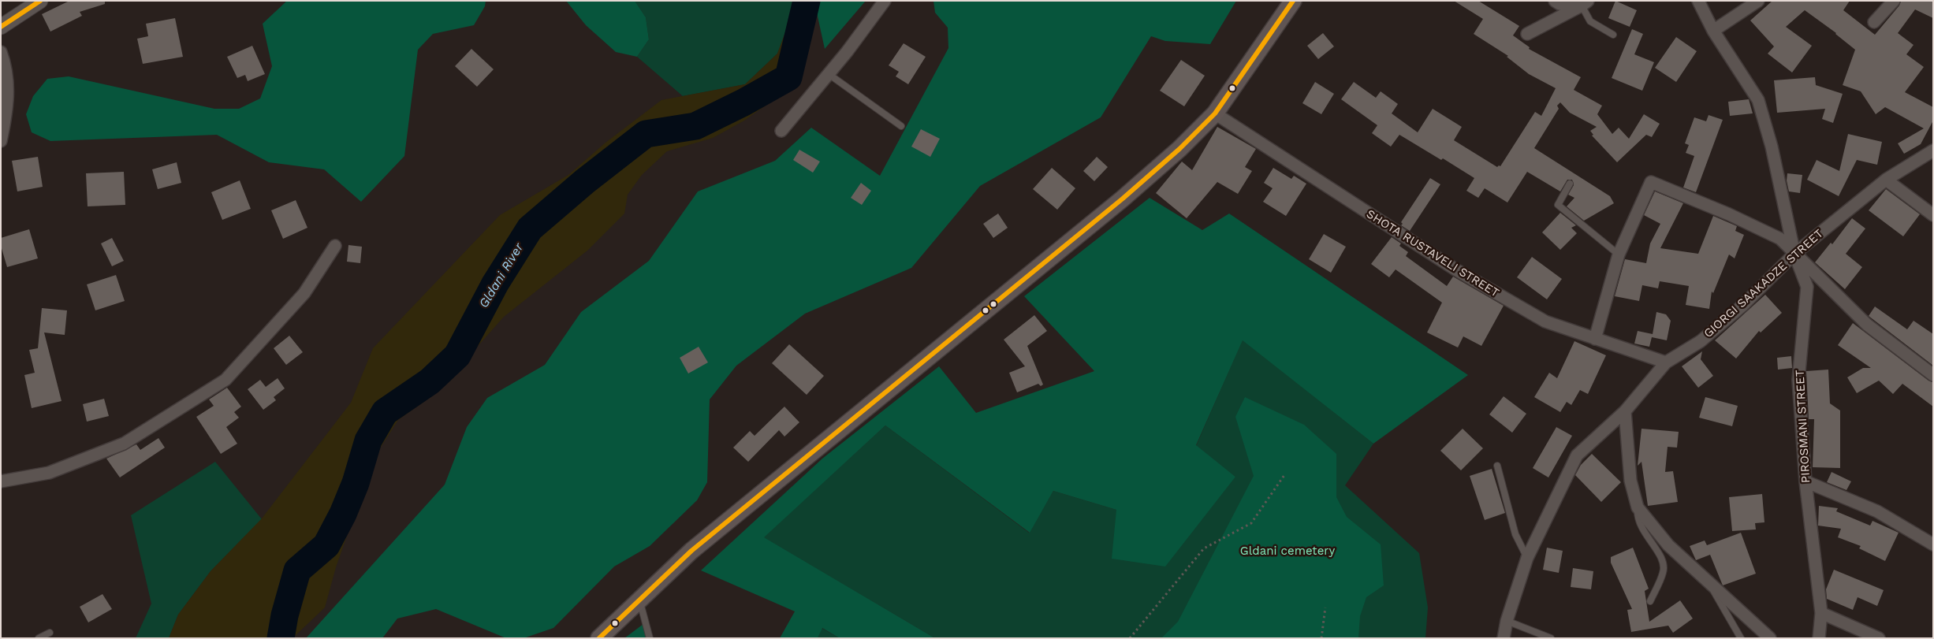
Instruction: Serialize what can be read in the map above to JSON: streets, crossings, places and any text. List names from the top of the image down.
{
  "streets": {
    "street": ["SHOTA RUSTAVELI STREET", "GIORGI SAAKADZE STREET", "PIROSMANI STREET"]
  },
  "crossings": [
    ["SHOTA RUSTAVELI STREET", "GIORGI SAAKADZE STREET"],
    ["GIORGI SAAKADZE STREET", "PIROSMANI STREET"]
  ],
  "water": ["Gldani River"],
  "parks": ["Gldani cemetery"]
}
